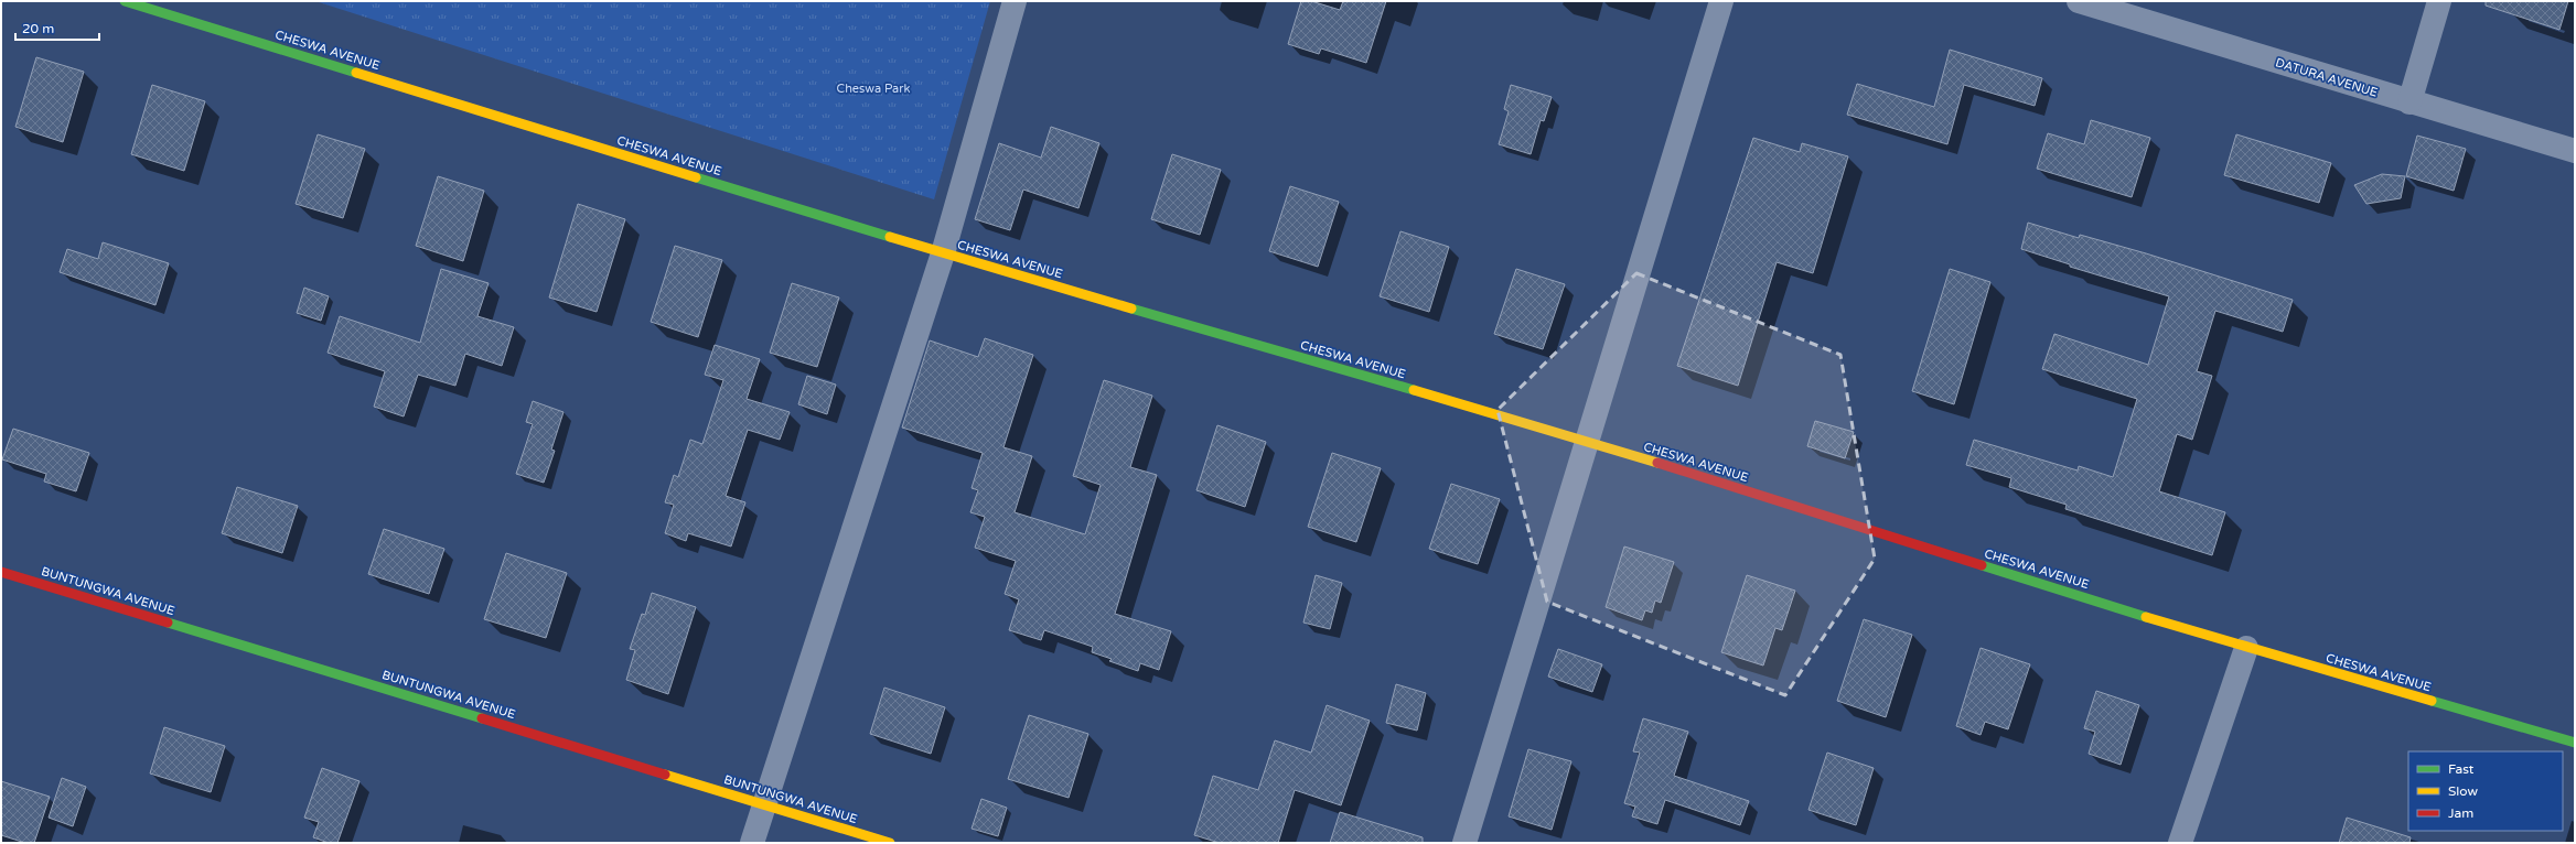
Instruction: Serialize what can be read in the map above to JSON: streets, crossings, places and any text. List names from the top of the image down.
{
  "streets": {
    "street": ["CHESWA AVENUE", "DATURA AVENUE", "BUNTUNGWA AVENUE"]
  },
  "parks": ["Cheswa Park"],
  "legend": ["Fast", "Slow", "Jam"],
  "scale_bar": "20 m"
}
